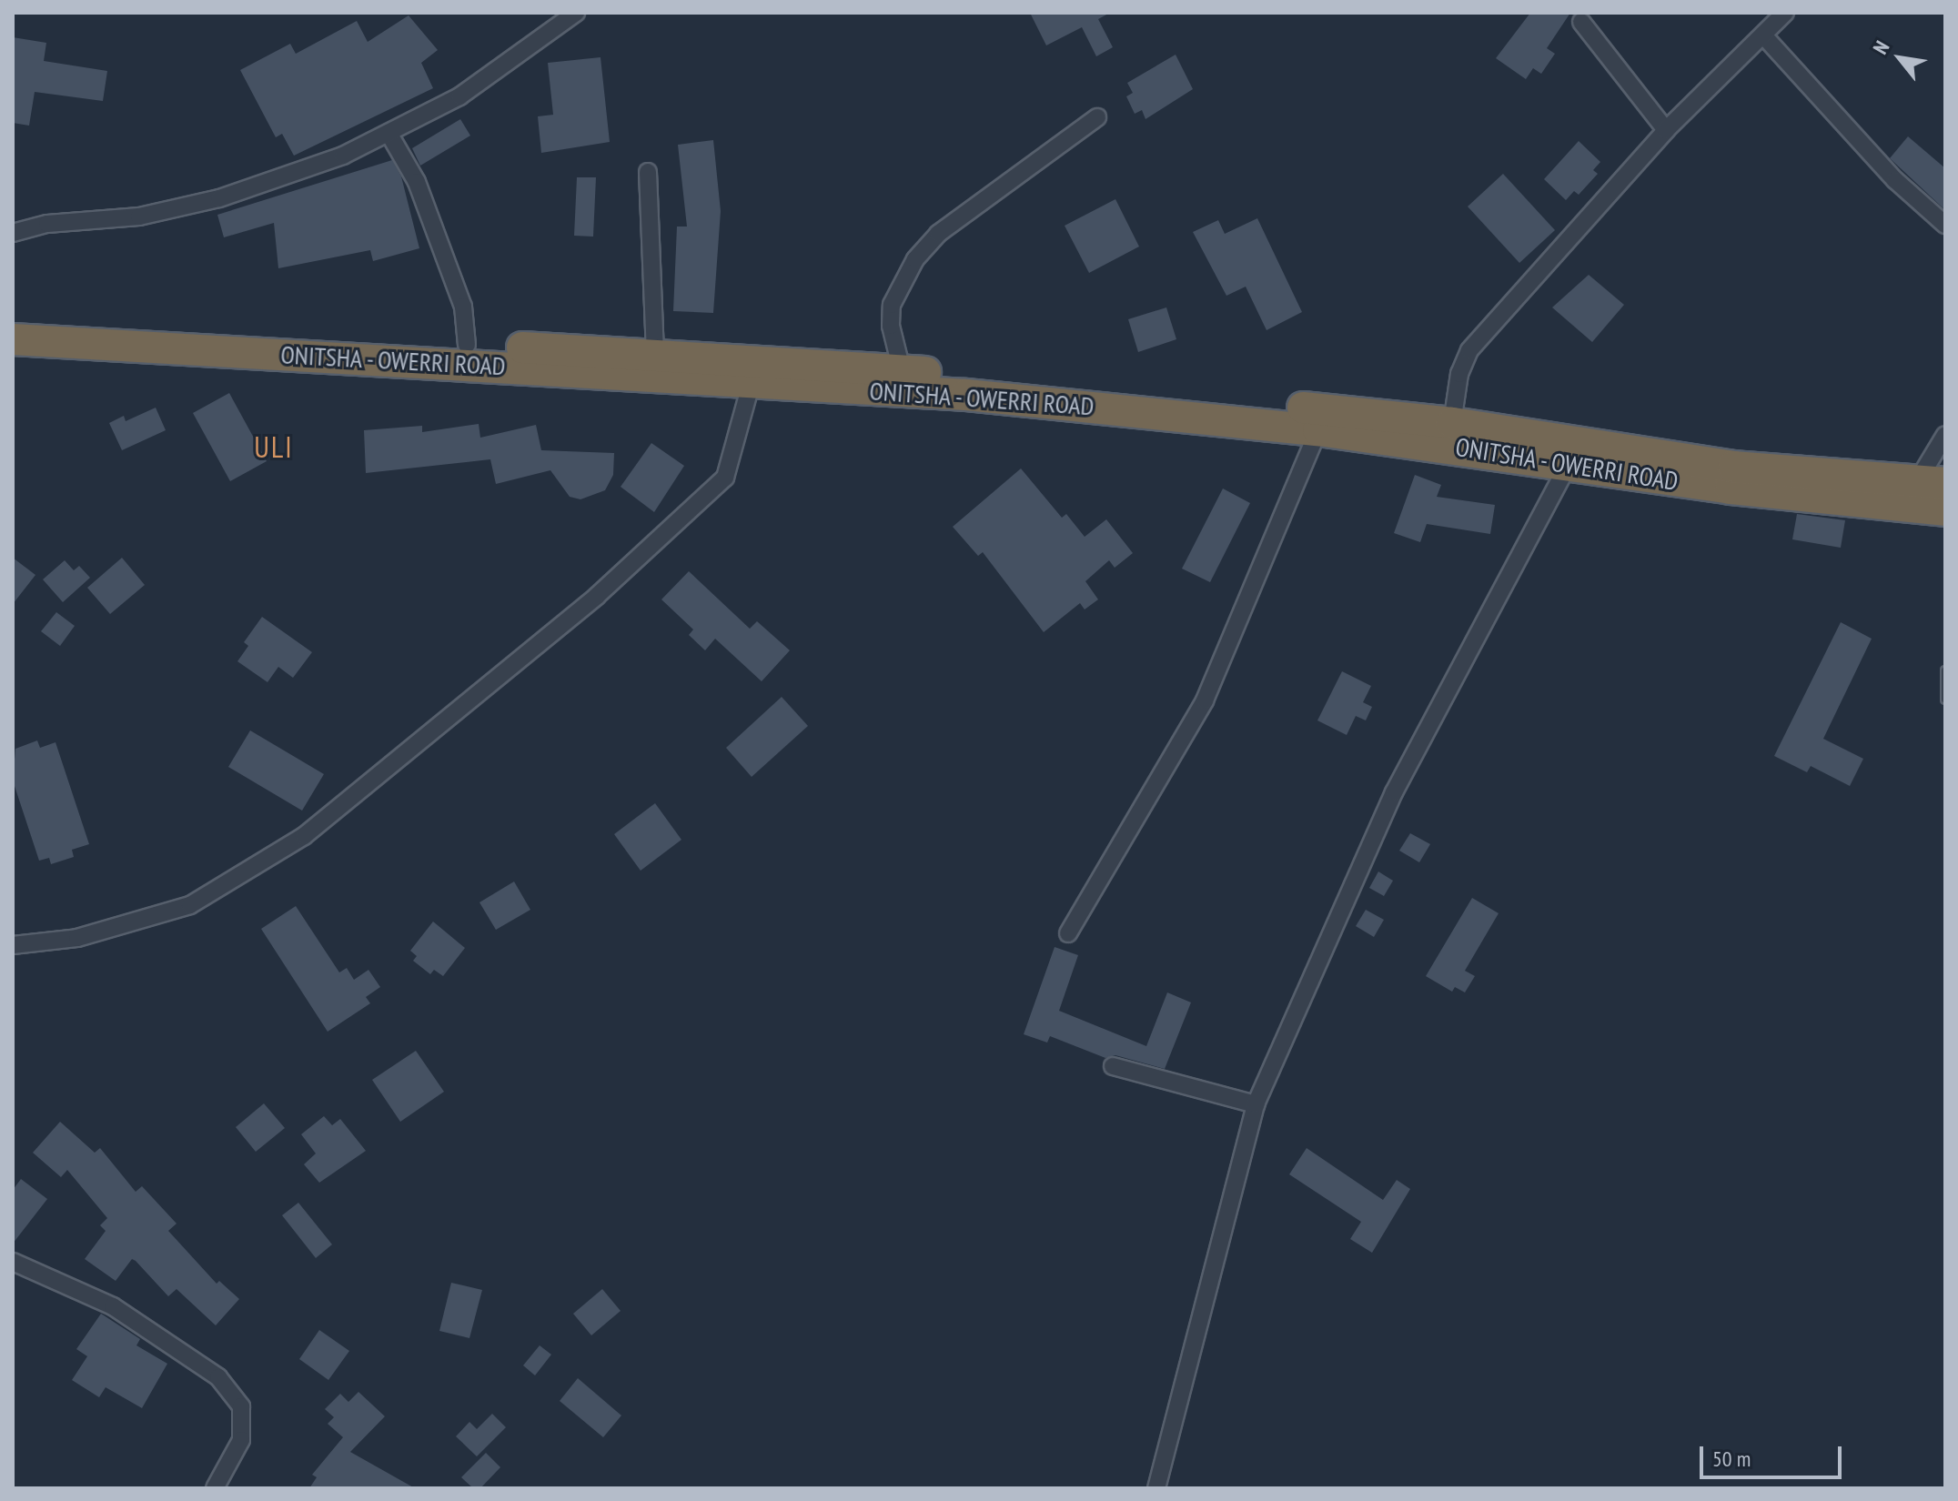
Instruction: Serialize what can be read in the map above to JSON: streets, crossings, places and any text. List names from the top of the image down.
{
  "streets": {
    "highway": ["ONITSHA - OWERRI ROAD"]
  },
  "districts": ["ULI"],
  "scale_bar": "50 m",
  "north": "top left"
}
